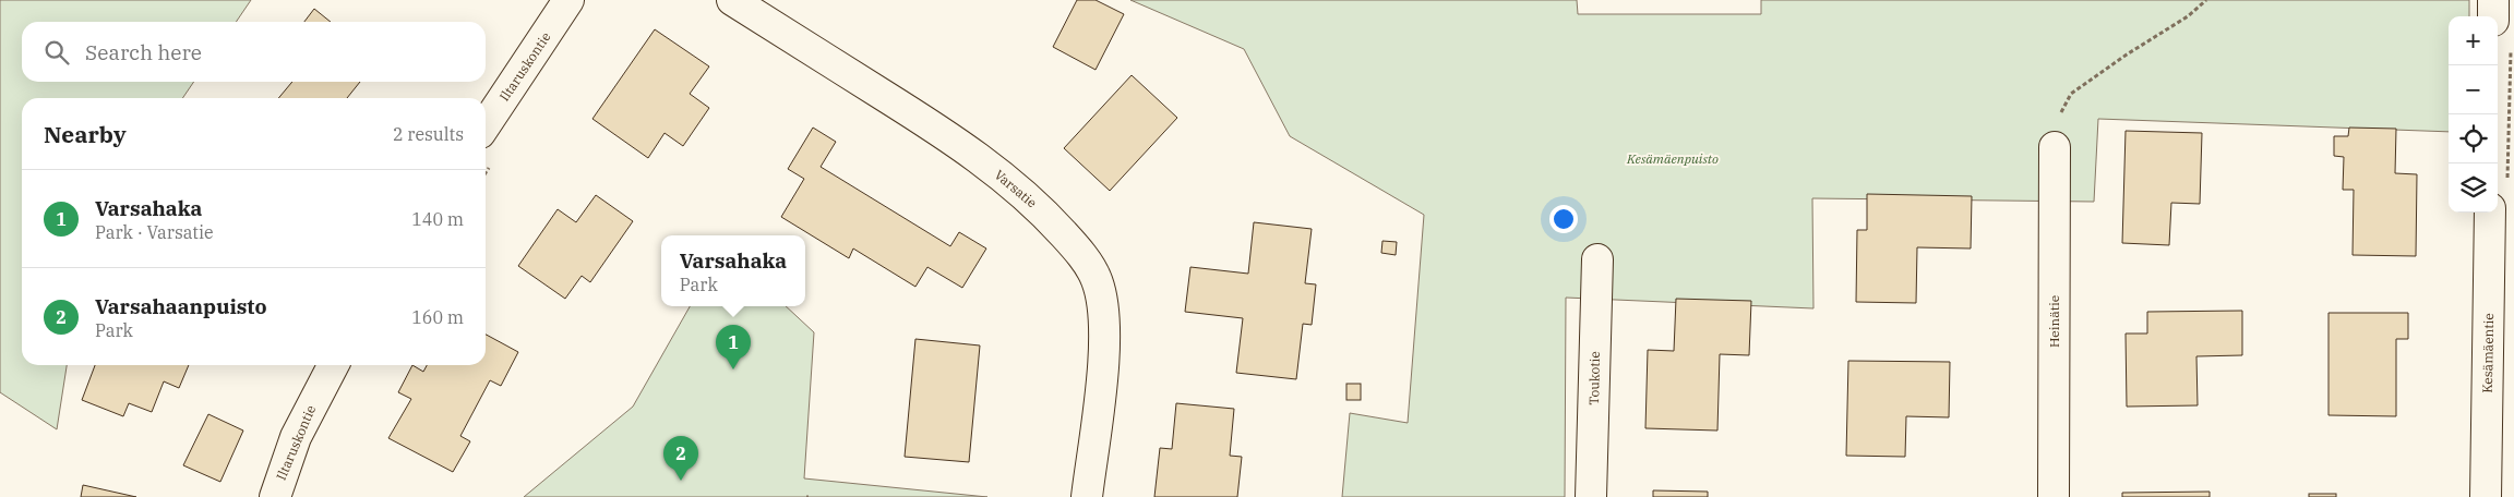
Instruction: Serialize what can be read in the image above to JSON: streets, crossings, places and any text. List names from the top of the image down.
{
  "streets": {
    "street": [
      "Iltaruskontie",
      "Varsatie",
      "Heinätie",
      "Kesämäentie",
      "Toukotie"
    ]
  },
  "parks": ["Kesämäenpuisto"],
  "page": {
    "map_buttons": ["+", "−"],
    "search": "Search here",
    "heading": ["Nearby", "2 results"],
    "list": [
      {
        "mark": "1",
        "name": "Varsahaka",
        "note": "Park · Varsatie",
        "value": "140 m"
      },
      {
        "mark": "2",
        "name": "Varsahaanpuisto",
        "note": "Park",
        "value": "160 m"
      }
    ],
    "popup": ["Varsahaka", "Park"],
    "pins": ["1", "2"]
  }
}
